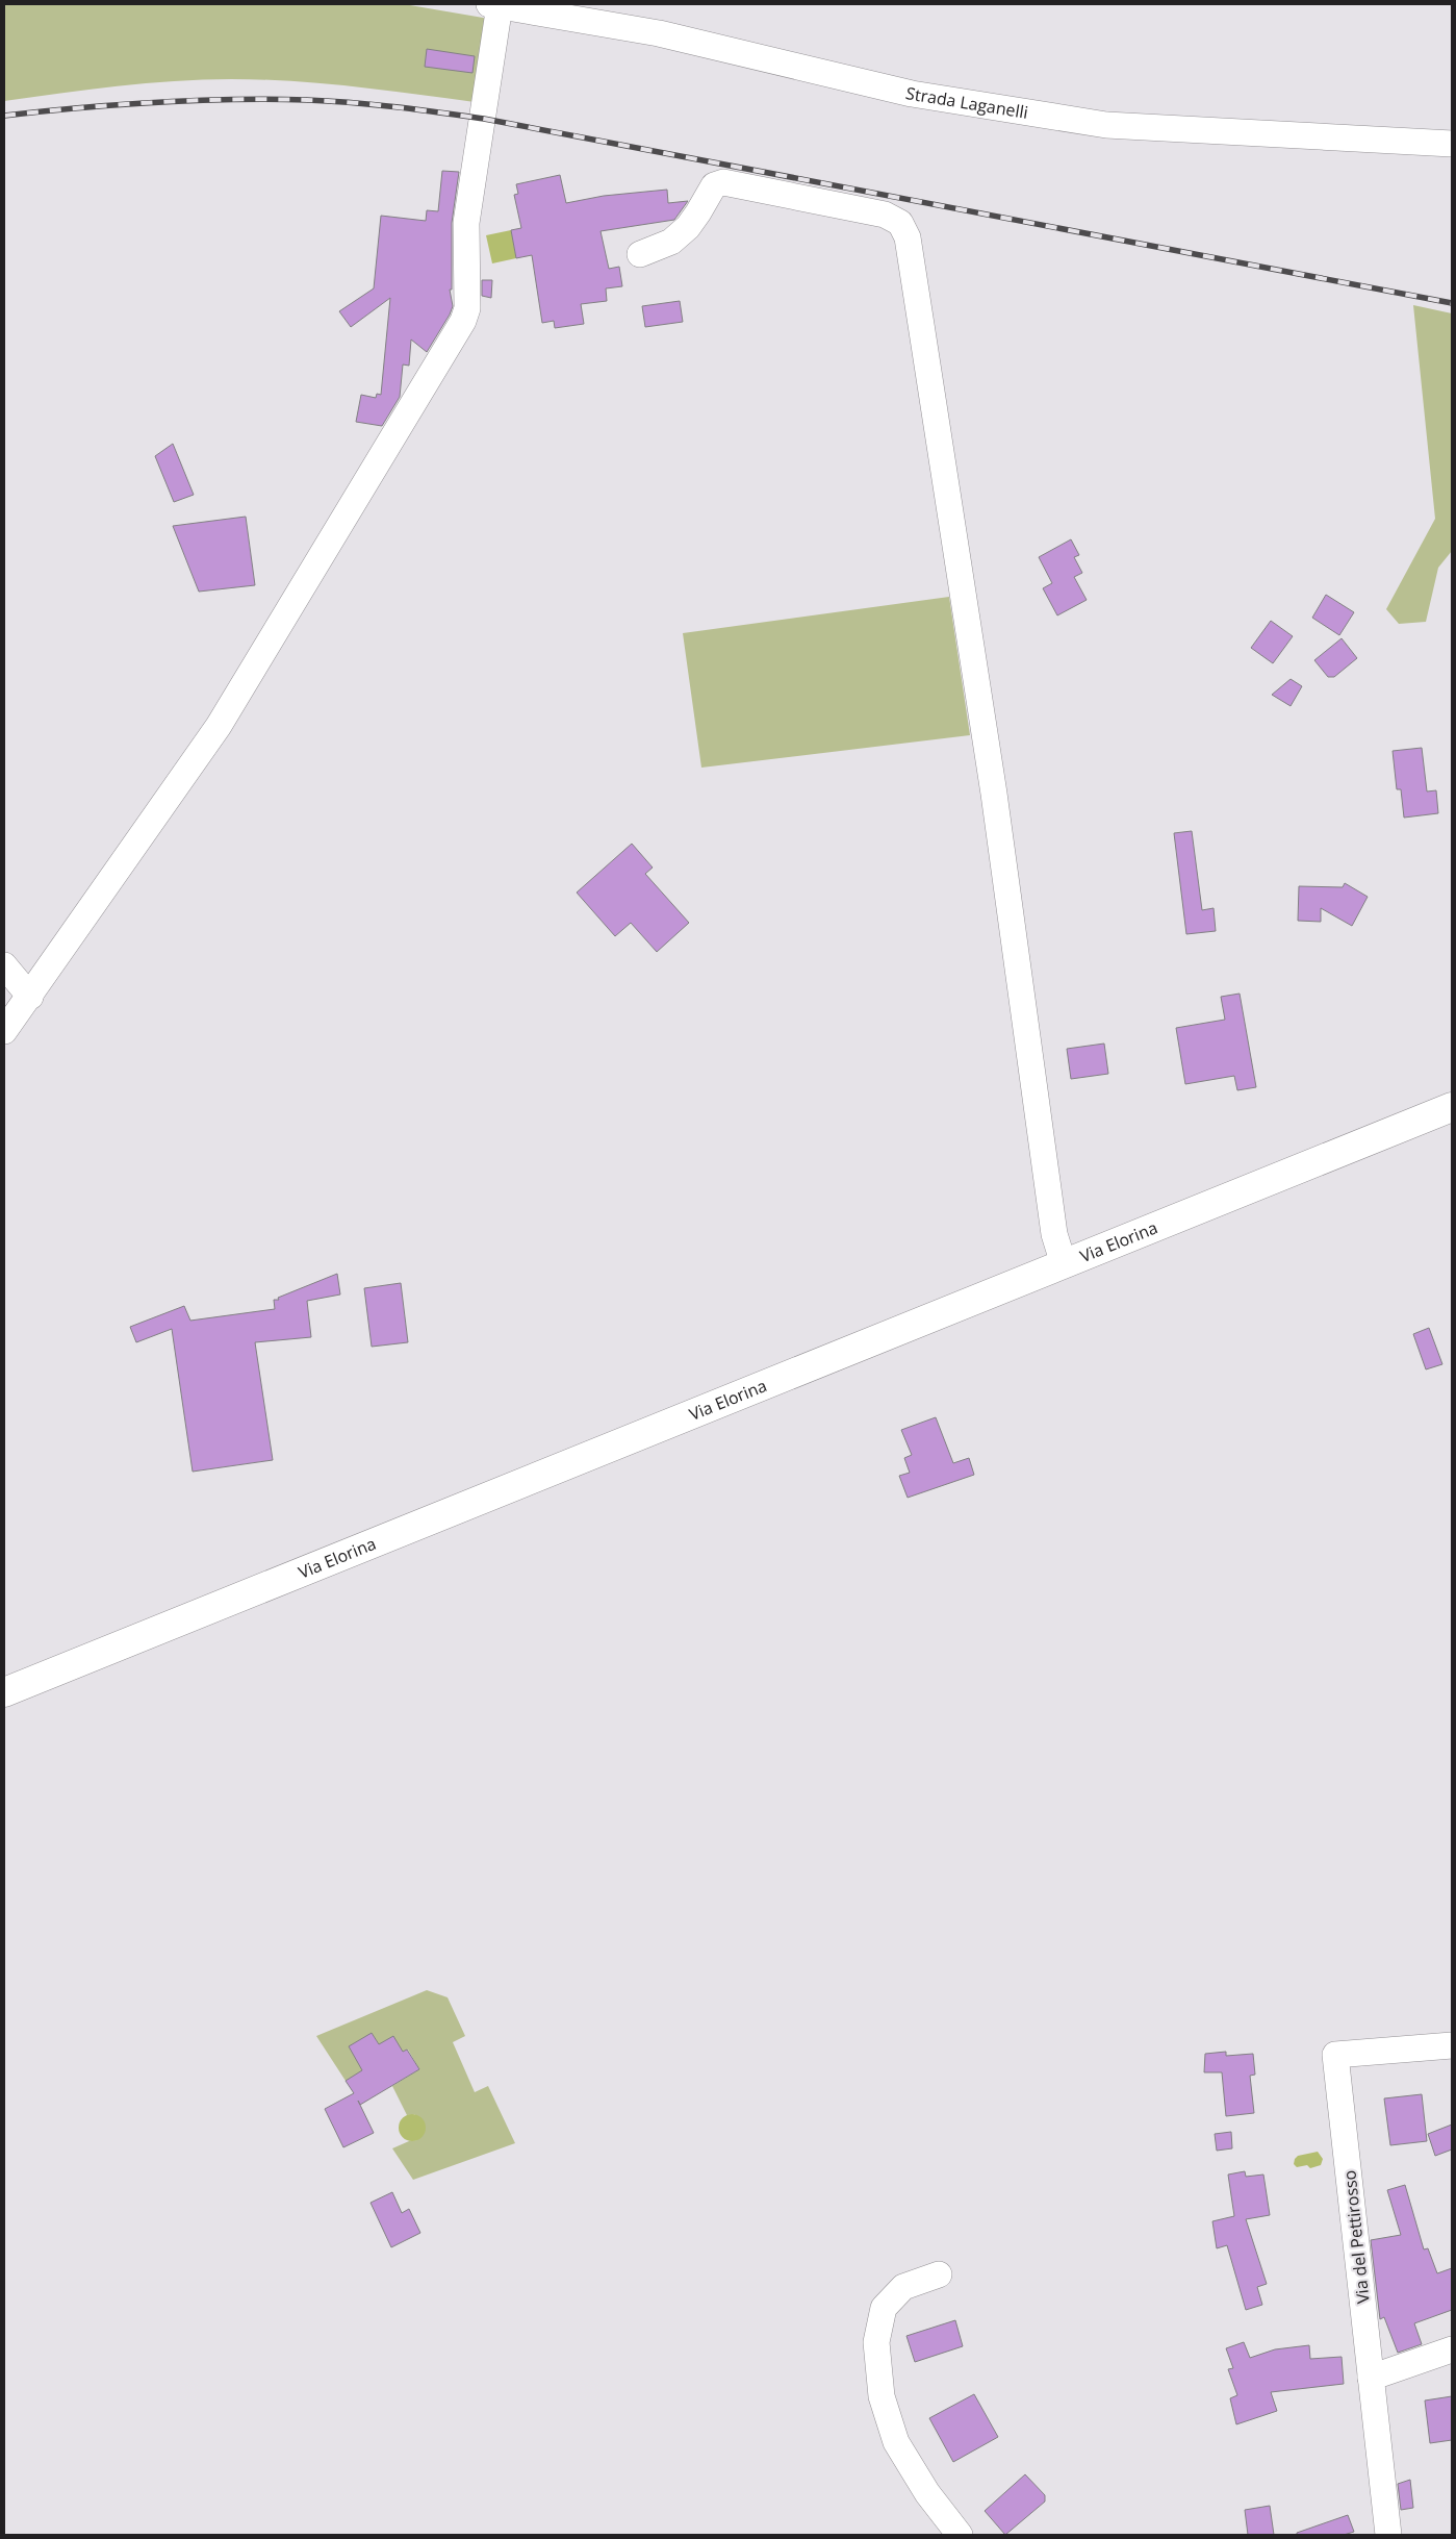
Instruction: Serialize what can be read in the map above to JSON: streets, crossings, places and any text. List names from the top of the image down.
{
  "streets": {
    "main road": ["Via Elorina"],
    "street": ["Strada Laganelli", "Via del Pettirosso"]
  }
}
